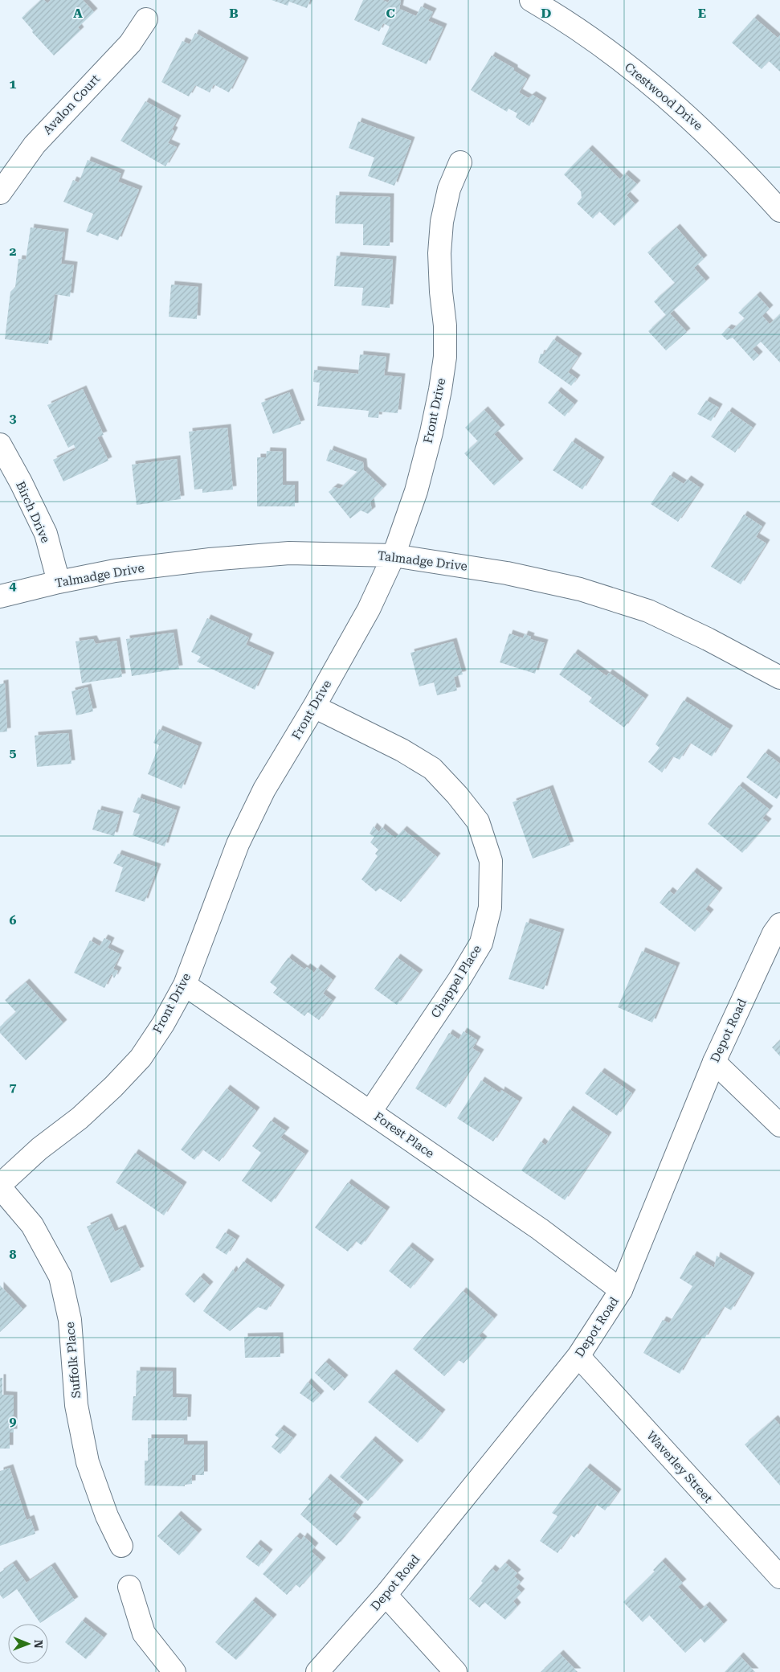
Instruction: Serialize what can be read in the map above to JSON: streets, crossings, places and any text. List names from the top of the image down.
{
  "streets": {
    "street": [
      "Crestwood Drive",
      "Avalon Court",
      "Front Drive",
      "Birch Drive",
      "Talmadge Drive",
      "Chappel Place",
      "Depot Road",
      "Forest Place",
      "Suffolk Place",
      "Waverley Street"
    ]
  },
  "crossings": [
    ["Front Drive", "Talmadge Drive"],
    ["Front Drive", "Chappel Place"],
    ["Front Drive", "Forest Place"],
    ["Front Drive", "Suffolk Place"],
    ["Birch Drive", "Talmadge Drive"],
    ["Chappel Place", "Forest Place"],
    ["Depot Road", "Forest Place"],
    ["Depot Road", "Waverley Street"]
  ],
  "north": "right",
  "grid": {
    "columns": [
      "A",
      "B",
      "C",
      "D",
      "E"
    ],
    "rows": [
      "1",
      "2",
      "3",
      "4",
      "5",
      "6",
      "7",
      "8",
      "9"
    ]
  }
}
